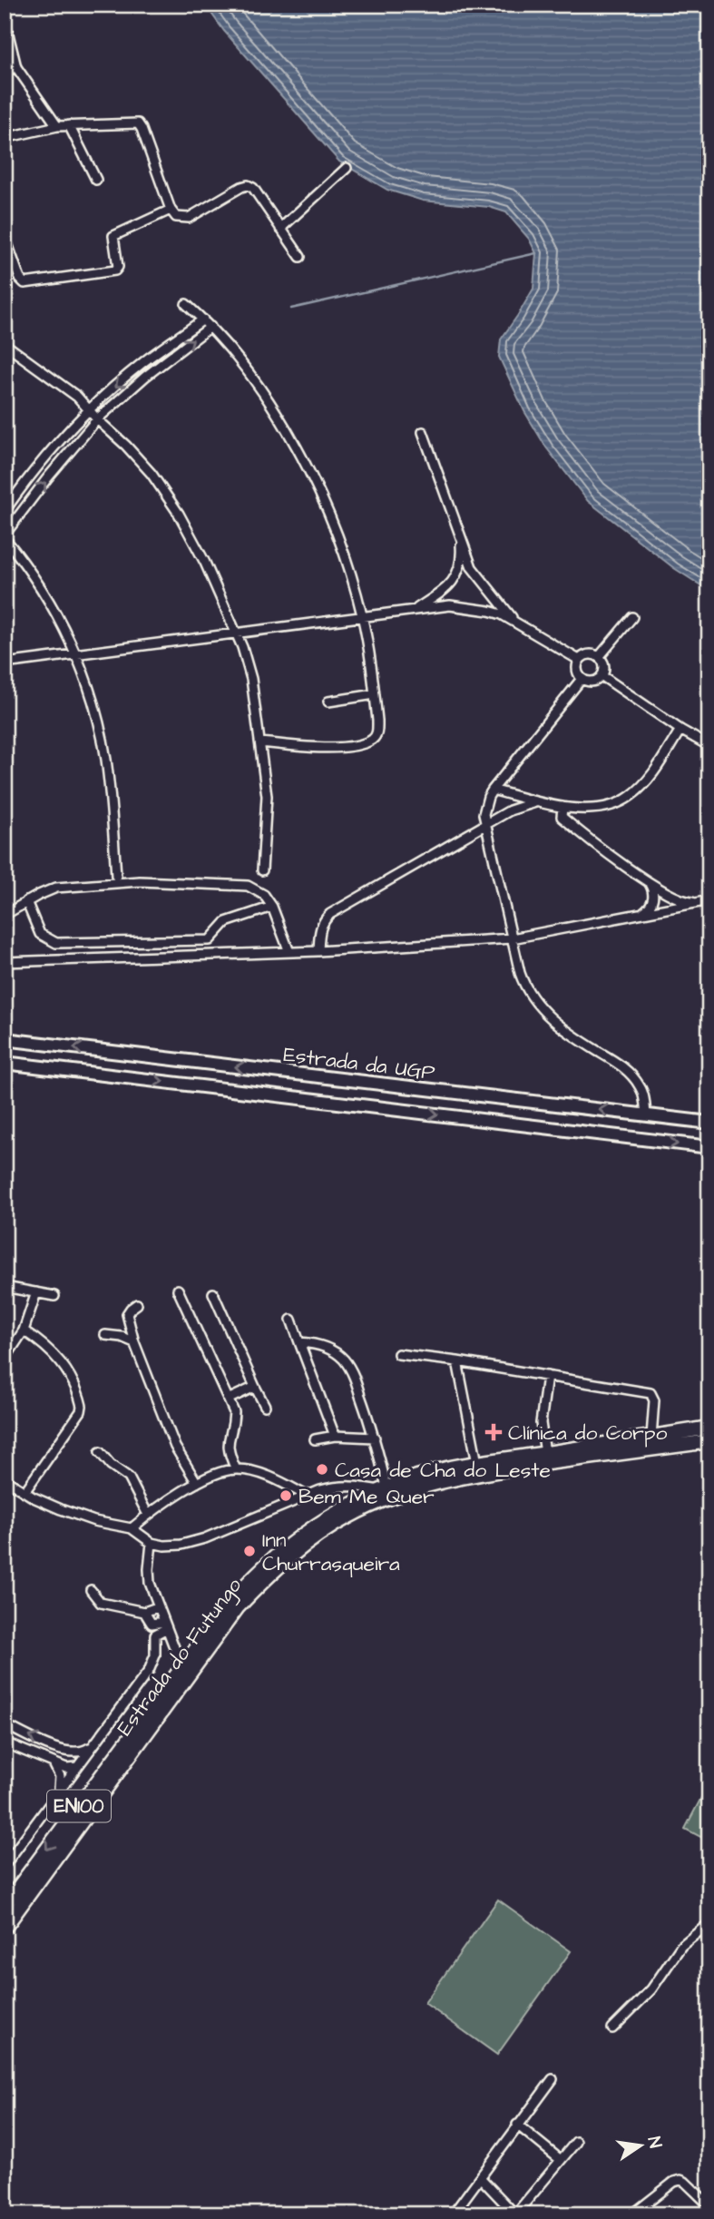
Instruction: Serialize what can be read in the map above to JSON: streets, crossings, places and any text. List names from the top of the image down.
{
  "streets": {
    "main road": ["Estrada da UGP", "Estrada do Futungo", "EN100"]
  },
  "places": {
    "health": ["Clínica do Corpo"],
    "other": ["Casa de Cha do Leste", "Bem Me Quer", "Inn Churrasqueira"]
  },
  "north": "right"
}
